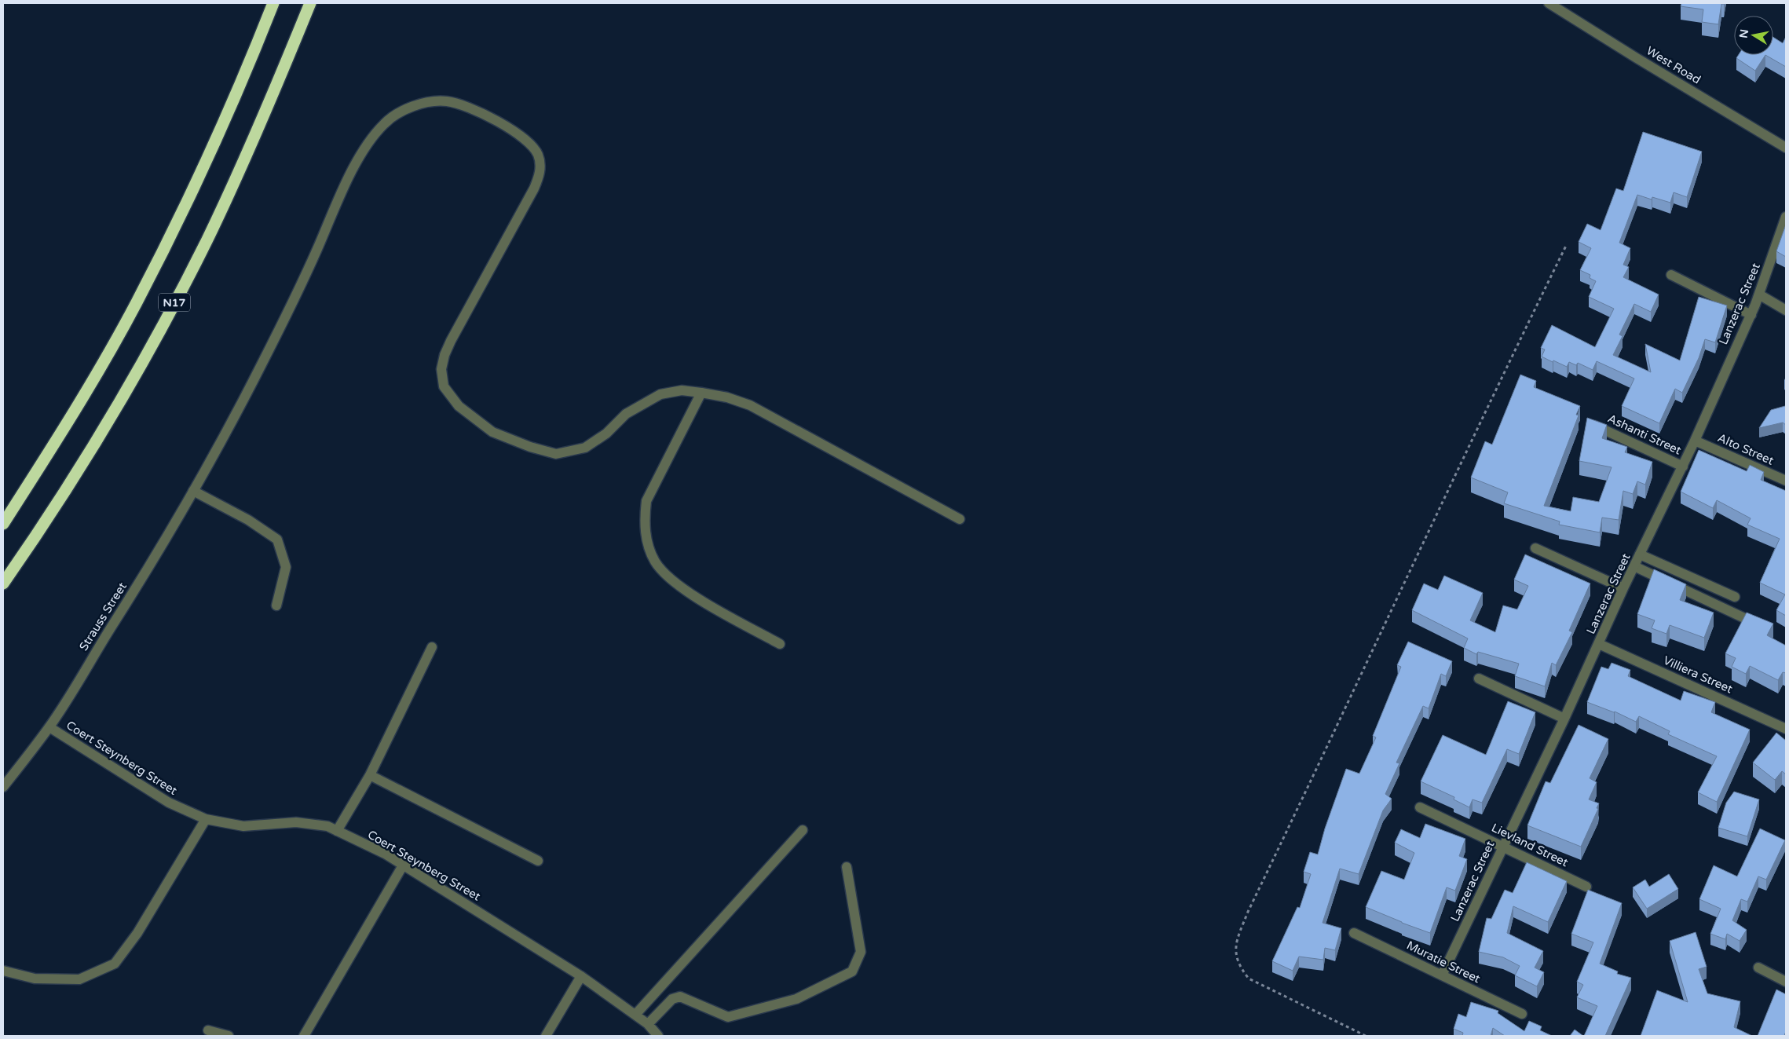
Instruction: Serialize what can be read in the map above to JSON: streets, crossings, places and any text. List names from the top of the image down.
{
  "streets": {
    "highway": ["N17"],
    "street": [
      "West Road",
      "Lanzerac Street",
      "Ashanti Street",
      "Alto Street",
      "Strauss Street",
      "Villiera Street",
      "Coert Steynberg Street",
      "Lievland Street",
      "Muratie Street"
    ]
  },
  "crossings": [
    ["Lanzerac Street", "Ashanti Street"],
    ["Lanzerac Street", "Alto Street"],
    ["Lanzerac Street", "Villiera Street"],
    ["Lanzerac Street", "Lievland Street"],
    ["Lanzerac Street", "Muratie Street"],
    ["Strauss Street", "Coert Steynberg Street"]
  ],
  "north": "left"
}
